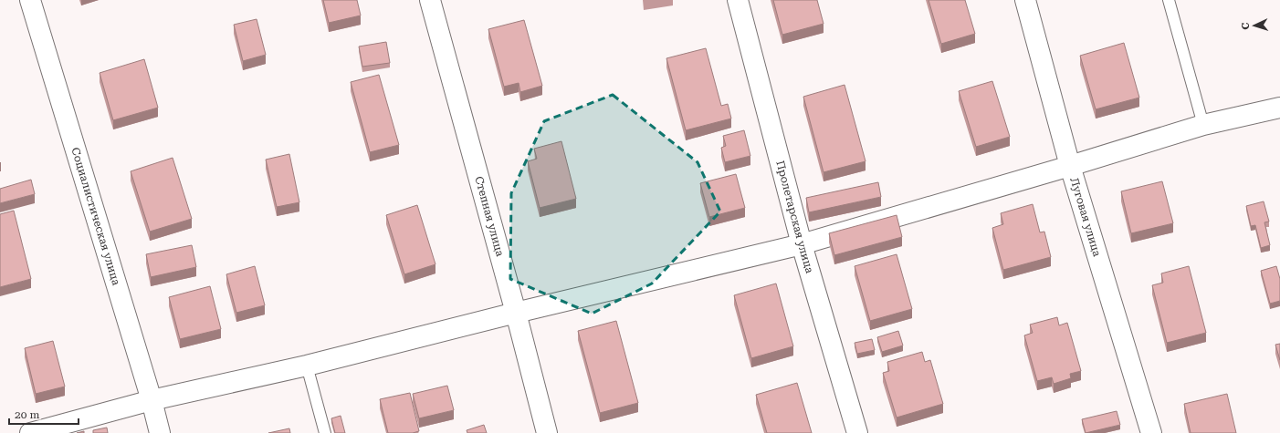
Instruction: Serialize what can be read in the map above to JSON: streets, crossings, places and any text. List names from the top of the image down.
{
  "streets": {
    "street": [
      "Социалистическая улица",
      "Степная улица",
      "Пролетарская улица",
      "Луговая улица"
    ]
  },
  "scale_bar": "20 m",
  "north": "left"
}
